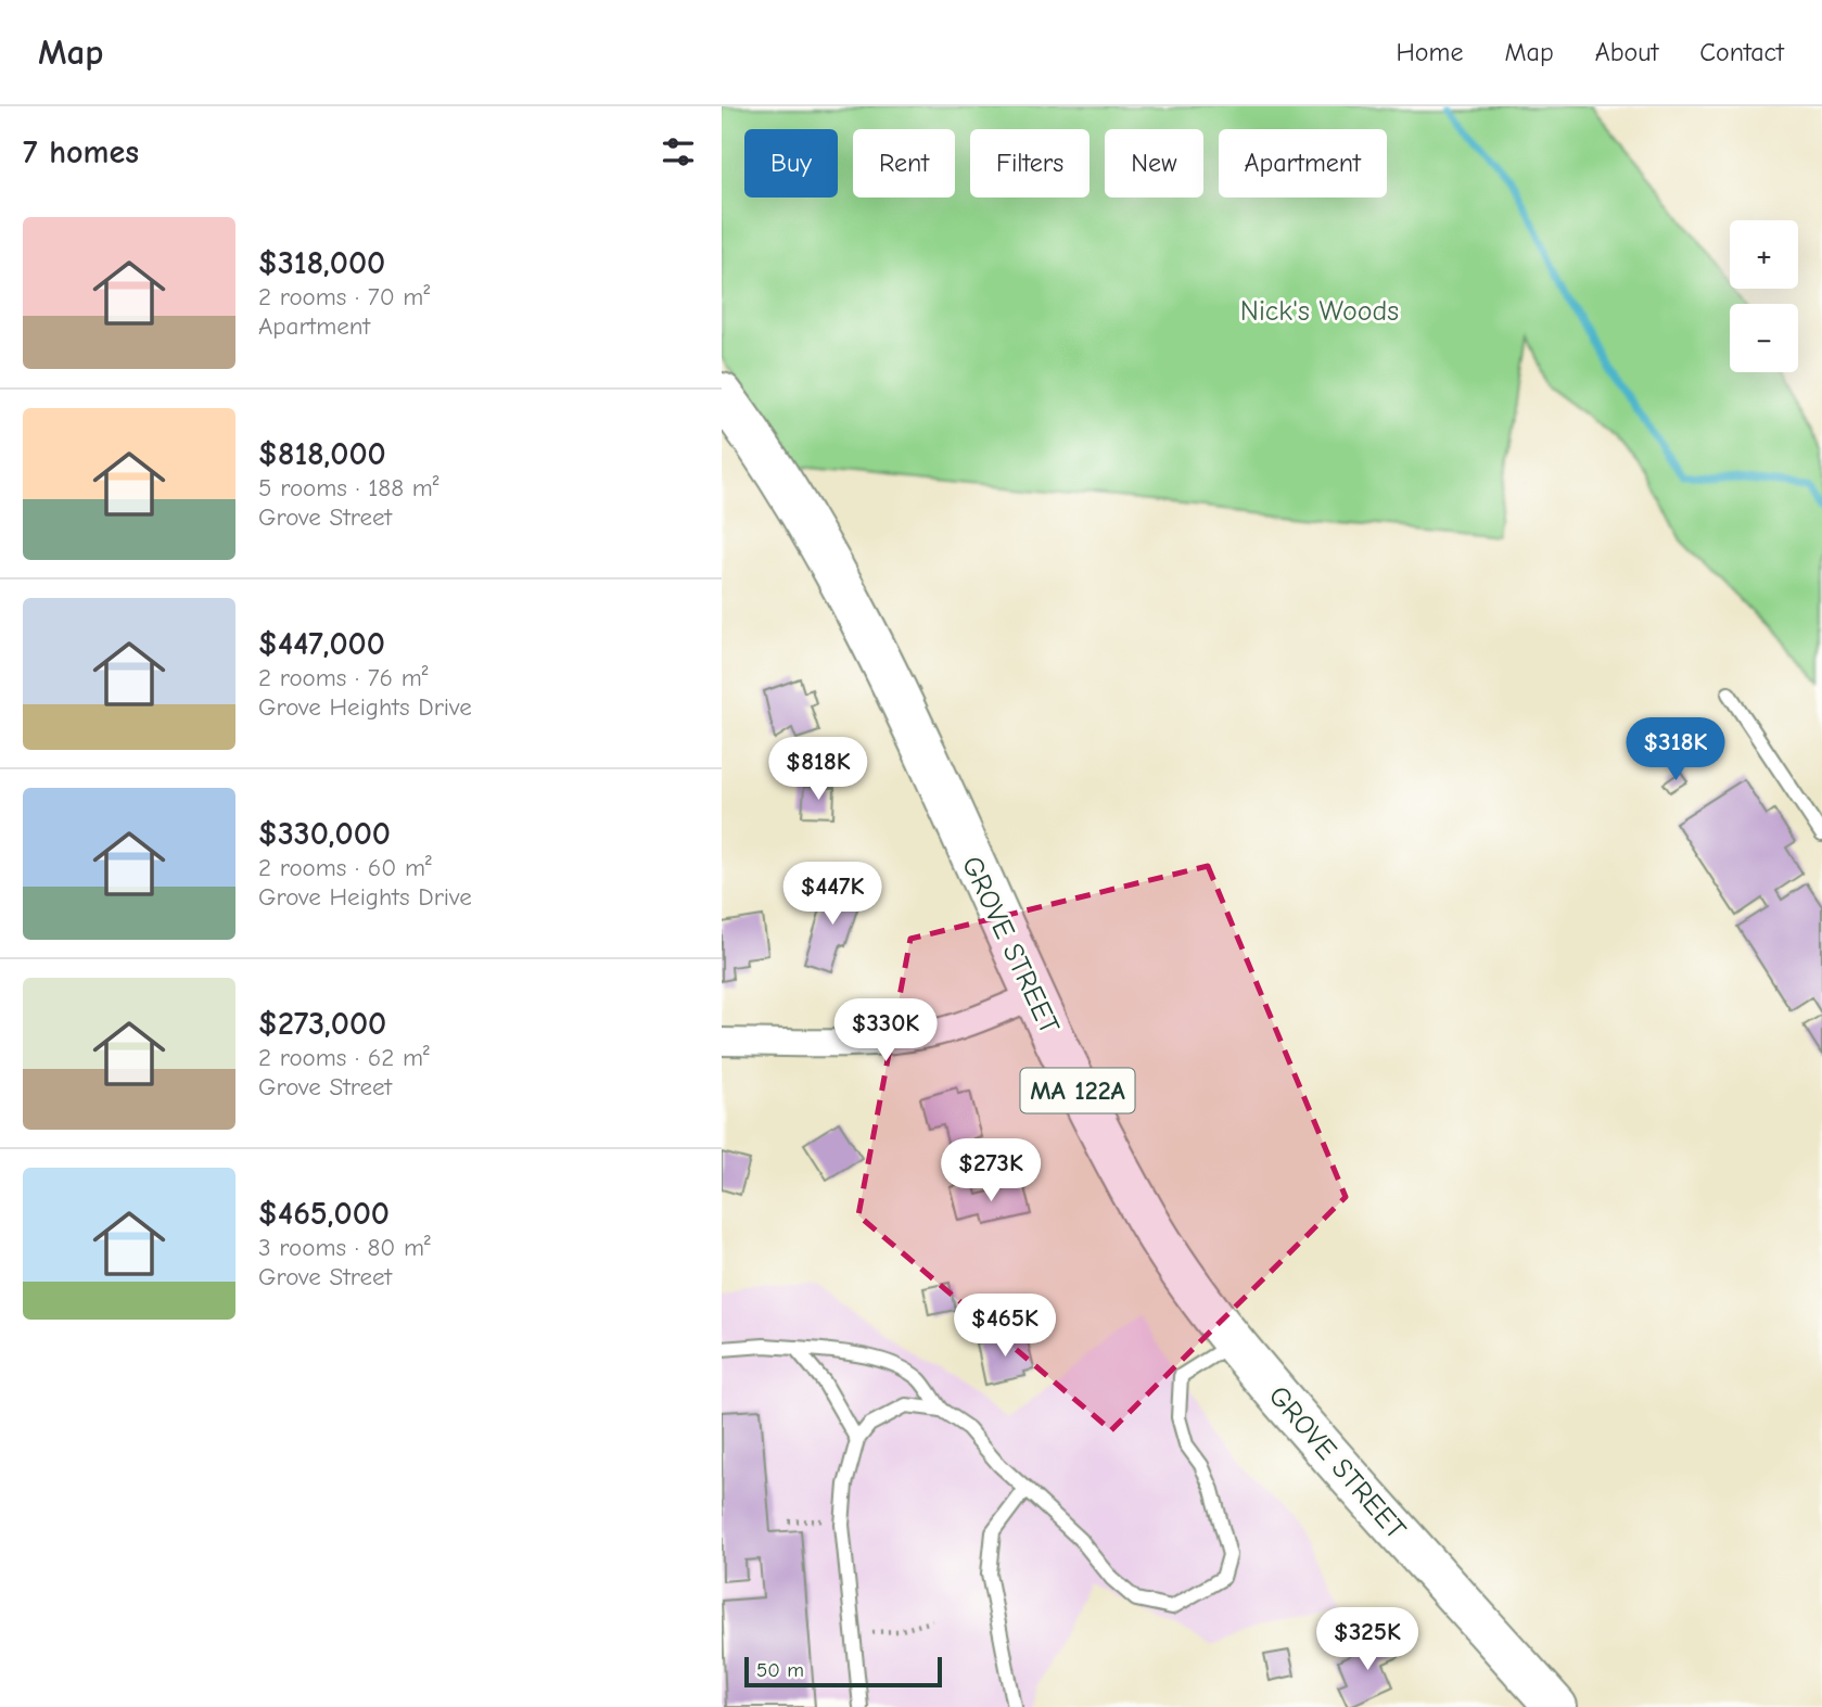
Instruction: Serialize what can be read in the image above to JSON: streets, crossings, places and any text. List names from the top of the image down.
{
  "streets": {
    "main road": ["GROVE STREET", "MA 122A"]
  },
  "parks": ["Nick's Woods"],
  "scale_bar": "50 m",
  "page": {
    "header": "Map",
    "nav": [
      "Home",
      "Map",
      "About",
      "Contact"
    ],
    "heading": "7 homes",
    "chip": [
      "Buy",
      "Rent",
      "Filters",
      "New",
      "Apartment"
    ],
    "list": [
      {
        "name": "$318,000",
        "note": "2 rooms · 70 m² · Apartment"
      },
      {
        "name": "$818,000",
        "note": "5 rooms · 188 m² · Grove Street"
      },
      {
        "name": "$447,000",
        "note": "2 rooms · 76 m² · Grove Heights Drive"
      },
      {
        "name": "$330,000",
        "note": "2 rooms · 60 m² · Grove Heights Drive"
      },
      {
        "name": "$273,000",
        "note": "2 rooms · 62 m² · Grove Street"
      },
      {
        "name": "$465,000",
        "note": "3 rooms · 80 m² · Grove Street"
      }
    ],
    "map_buttons": ["+", "−"],
    "price": [
      "$318K",
      "$818K",
      "$447K",
      "$330K",
      "$273K",
      "$465K",
      "$325K"
    ],
    "scale": "50 m"
  }
}
